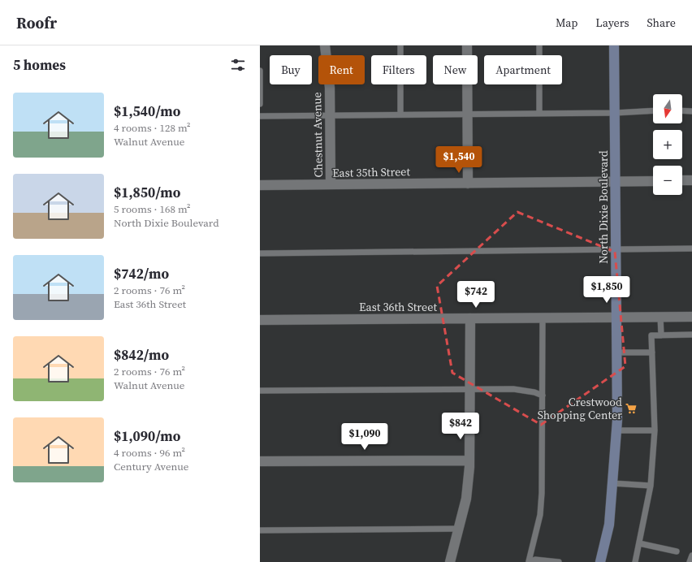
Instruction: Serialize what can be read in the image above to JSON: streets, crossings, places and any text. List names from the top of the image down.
{
  "streets": {
    "main road": ["North Dixie Boulevard"],
    "street": ["Chestnut Avenue", "East 35th Street", "East 36th Street"]
  },
  "crossings": [
    ["Chestnut Avenue", "East 35th Street"],
    ["East 35th Street", "North Dixie Boulevard"],
    ["North Dixie Boulevard", "East 36th Street"]
  ],
  "places": {
    "supermarket": ["Crestwood Shopping Center"]
  },
  "north": "bottom",
  "page": {
    "header": "Roofr",
    "nav": ["Map", "Layers", "Share"],
    "heading": "5 homes",
    "chip": [
      "Buy",
      "Rent",
      "Filters",
      "New",
      "Apartment"
    ],
    "list": [
      {
        "name": "$1,540/mo",
        "note": "4 rooms · 128 m² · Walnut Avenue"
      },
      {
        "name": "$1,850/mo",
        "note": "5 rooms · 168 m² · North Dixie Boulevard"
      },
      {
        "name": "$742/mo",
        "note": "2 rooms · 76 m² · East 36th Street"
      },
      {
        "name": "$842/mo",
        "note": "2 rooms · 76 m² · Walnut Avenue"
      },
      {
        "name": "$1,090/mo",
        "note": "4 rooms · 96 m² · Century Avenue"
      }
    ],
    "map_buttons": ["+", "−"],
    "price": [
      "$1,540",
      "$1,850",
      "$742",
      "$842",
      "$1,090"
    ]
  }
}
